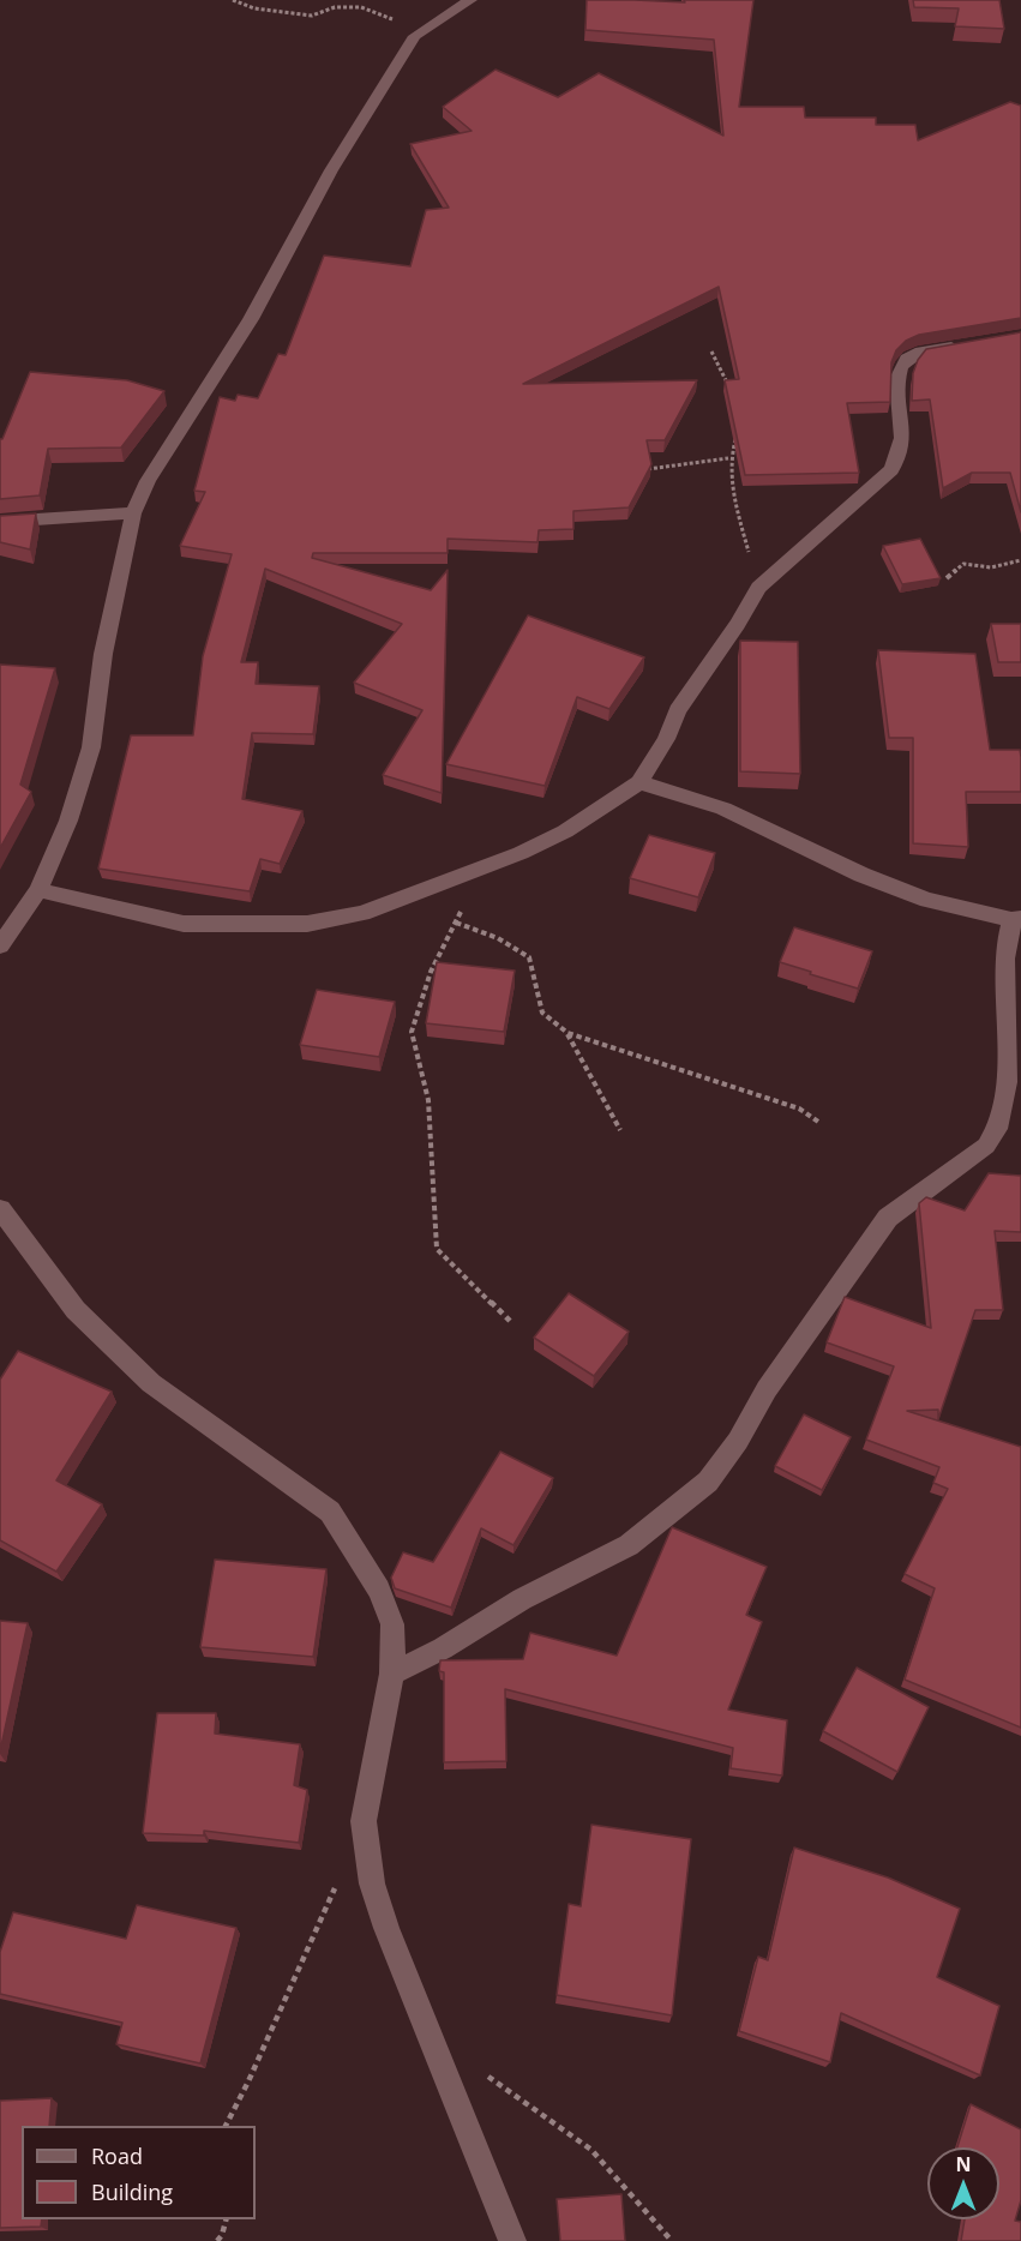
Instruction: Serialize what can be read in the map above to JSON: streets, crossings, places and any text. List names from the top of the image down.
{
  "legend": ["Road", "Building"],
  "north": "top"
}
